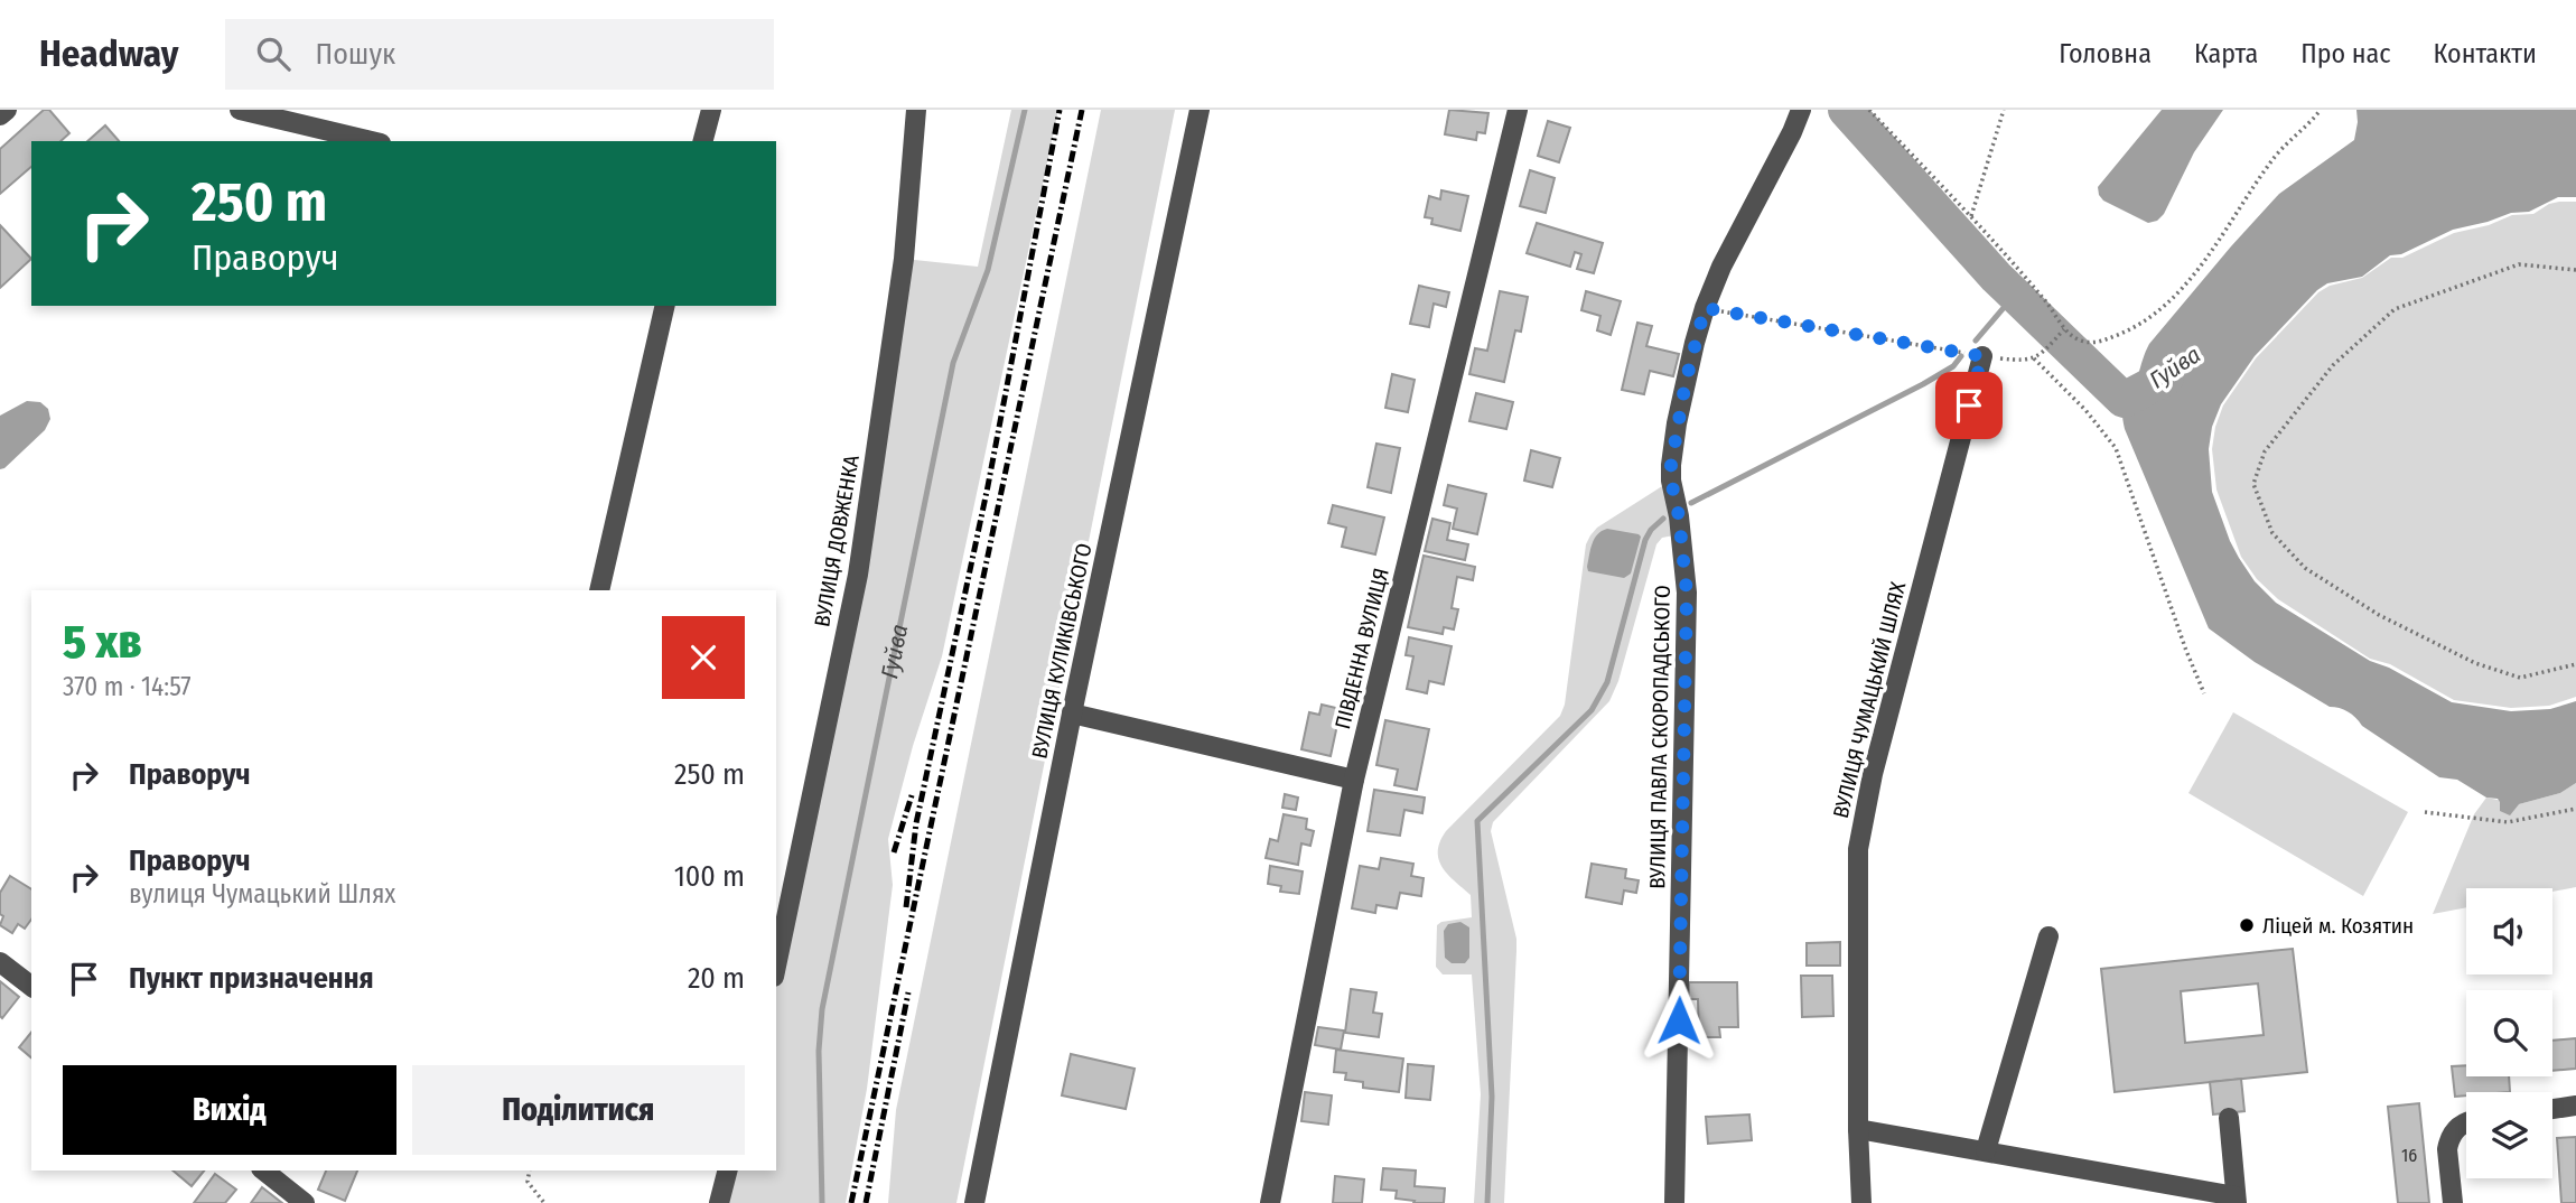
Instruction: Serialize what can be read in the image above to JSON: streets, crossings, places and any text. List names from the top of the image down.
{
  "streets": {
    "street": [
      "ВУЛИЦЯ ДОВЖЕНКА",
      "ПІВДЕННА ВУЛИЦЯ",
      "ВУЛИЦЯ КУЛИКІВСЬКОГО",
      "ВУЛИЦЯ ЧУМАЦЬКИЙ ШЛЯХ",
      "ВУЛИЦЯ ПАВЛА СКОРОПАДСЬКОГО"
    ]
  },
  "water": ["Гуйва"],
  "places": ["Ліцей м. Козятин"],
  "house_numbers": ["16"],
  "page": {
    "header": "Headway",
    "search": "Пошук",
    "nav": [
      "Головна",
      "Карта",
      "Про нас",
      "Контакти"
    ],
    "turn": ["250 m", "Праворуч"],
    "heading": ["5 хв", "370 m · 14:57"],
    "list": [
      {
        "name": "Праворуч",
        "value": "250 m"
      },
      {
        "name": "Праворуч",
        "note": "вулиця Чумацький Шлях",
        "value": "100 m"
      },
      {
        "name": "Пункт призначення",
        "value": "20 m"
      }
    ],
    "buttons": ["Вихід", "Поділитися"]
  }
}
